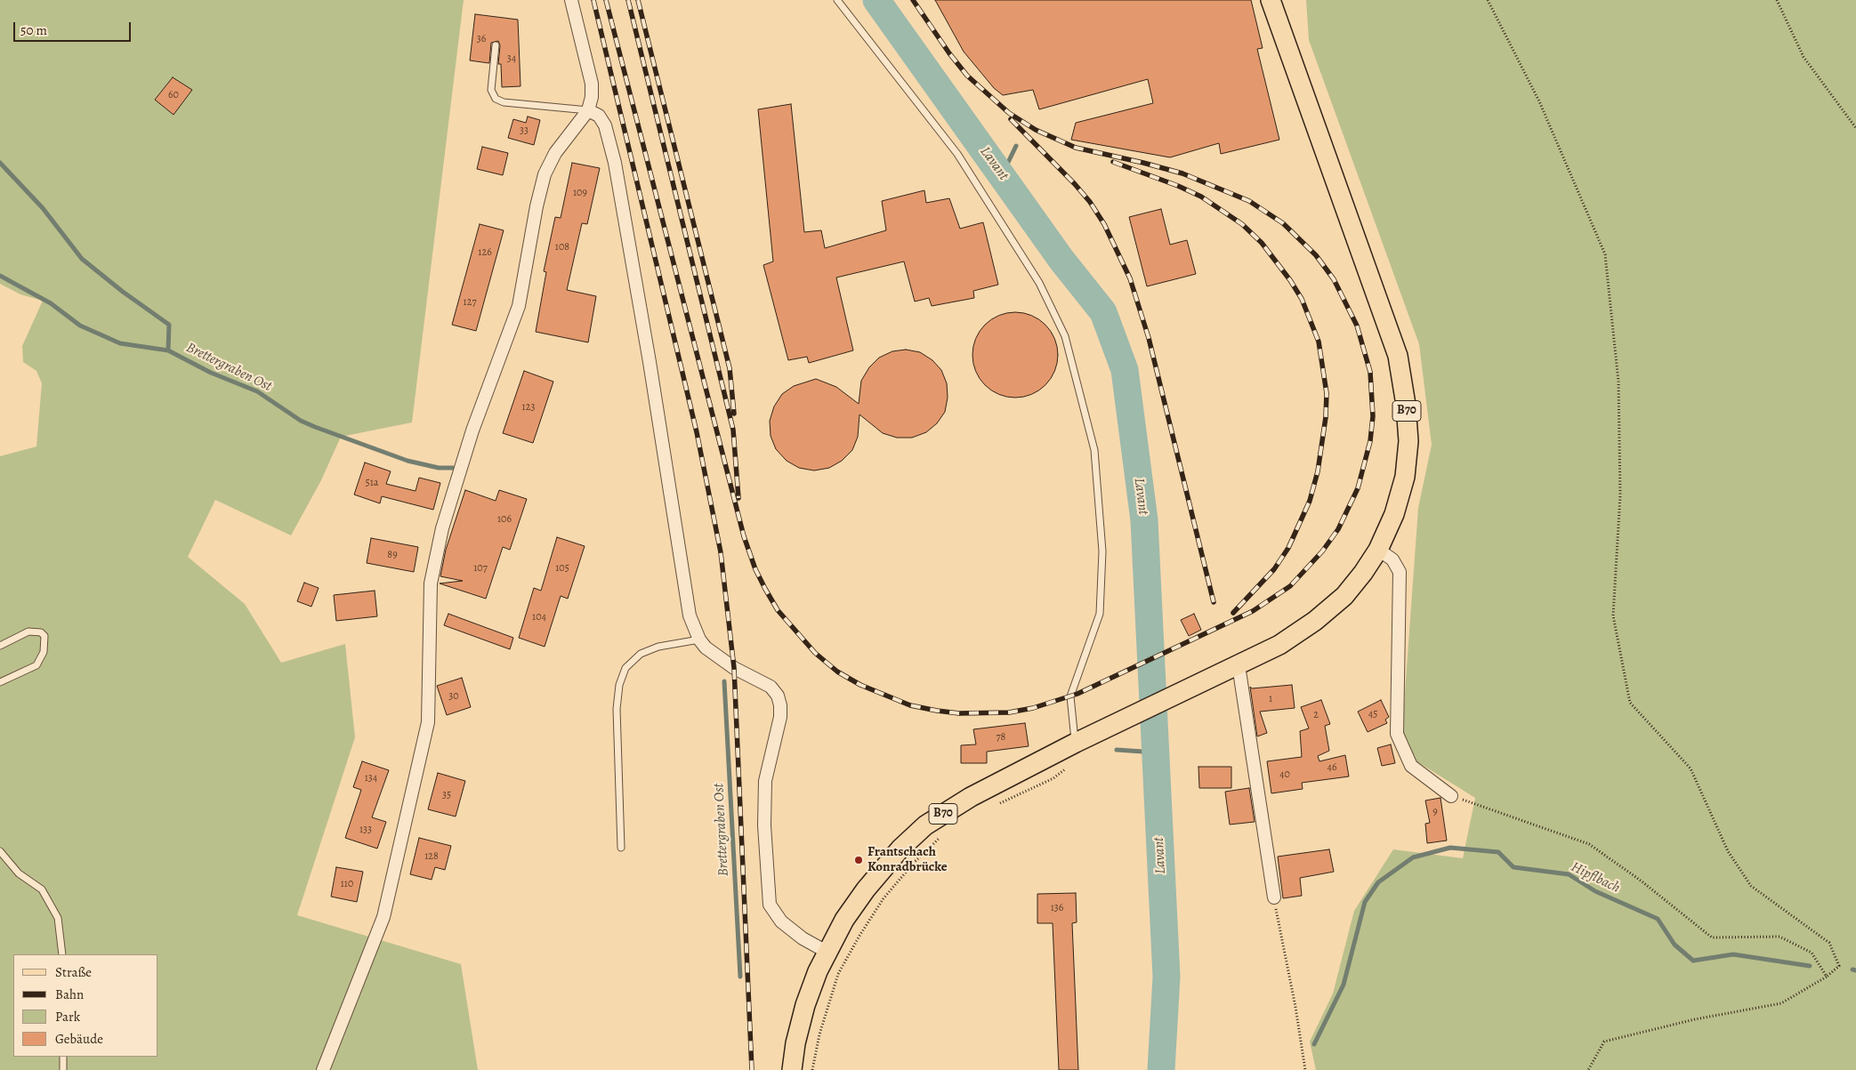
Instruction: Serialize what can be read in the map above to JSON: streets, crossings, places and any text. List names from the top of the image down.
{
  "streets": {
    "main road": ["B70"]
  },
  "water": ["Lavant", "Brettergraben Ost", "Hipflbach"],
  "places": ["Frantschach Konradbrücke"],
  "house_numbers": [
    "36",
    "34",
    "60",
    "33",
    "109",
    "108",
    "126",
    "127",
    "123",
    "51a",
    "106",
    "89",
    "107",
    "105",
    "104",
    "30",
    "1",
    "45",
    "2",
    "78",
    "46",
    "40",
    "134",
    "35",
    "9",
    "133",
    "128",
    "110",
    "136"
  ],
  "legend": [
    "Straße",
    "Bahn",
    "Park",
    "Gebäude"
  ],
  "scale_bar": "50 m"
}
